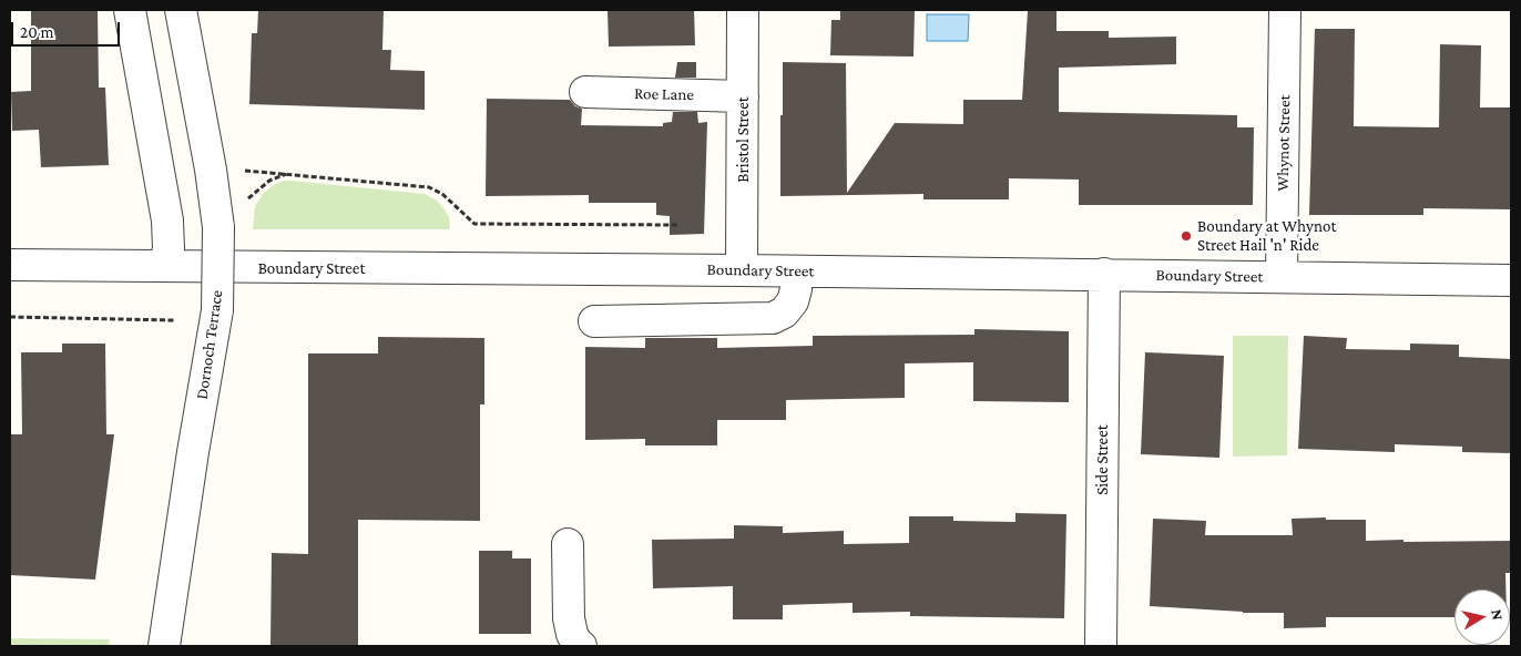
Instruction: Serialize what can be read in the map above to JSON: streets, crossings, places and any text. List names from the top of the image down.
{
  "streets": {
    "street": [
      "Roe Lane",
      "Bristol Street",
      "Whynot Street",
      "Boundary Street",
      "Dornoch Terrace",
      "Side Street"
    ]
  },
  "crossings": [
    ["Roe Lane", "Bristol Street"],
    ["Bristol Street", "Boundary Street"],
    ["Whynot Street", "Boundary Street"],
    ["Boundary Street", "Side Street"]
  ],
  "places": ["Boundary at Whynot Street Hail 'n' Ride"],
  "scale_bar": "20 m",
  "north": "right"
}
